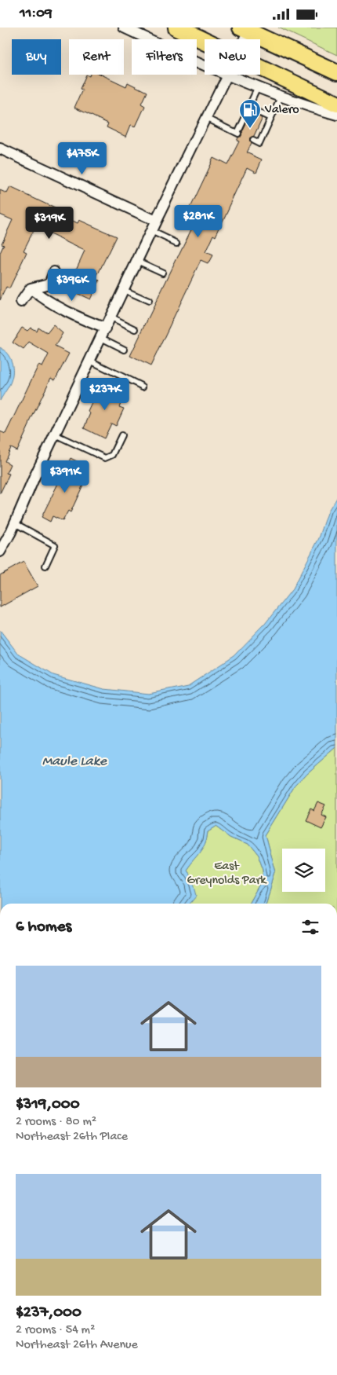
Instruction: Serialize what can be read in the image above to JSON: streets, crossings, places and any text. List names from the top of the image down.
{
  "water": ["Maule Lake"],
  "parks": ["East Greynolds Park"],
  "places": {
    "fuel station": ["Valero"]
  },
  "page": {
    "status": "11:09",
    "chip": [
      "Buy",
      "Rent",
      "Filters",
      "New"
    ],
    "price": [
      "$475K",
      "$281K",
      "$319K",
      "$396K",
      "$237K",
      "$391K"
    ],
    "heading": "6 homes",
    "list": [
      {
        "name": "$319,000",
        "note": "2 rooms · 80 m² · Northeast 26th PIace"
      },
      {
        "name": "$237,000",
        "note": "2 rooms · 54 m² · Northeast 26th Avenue"
      }
    ]
  }
}
